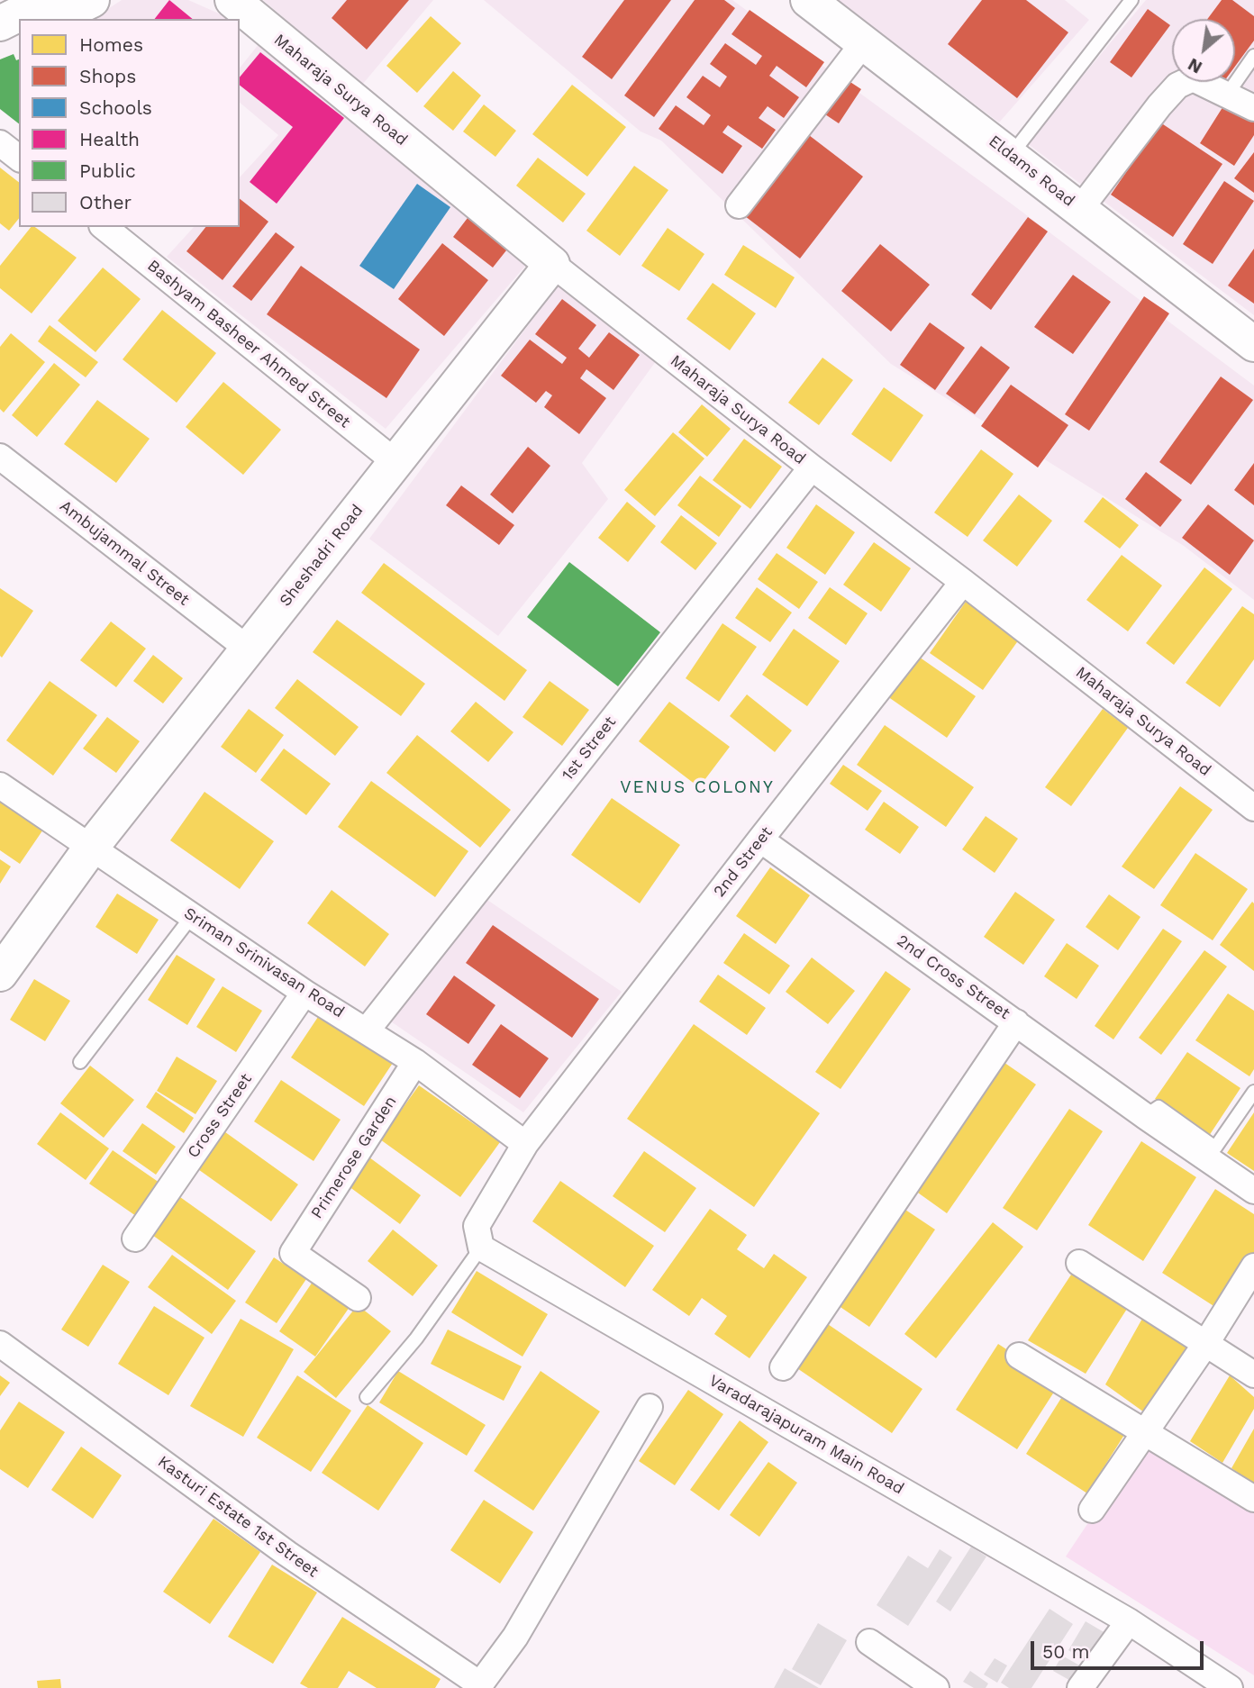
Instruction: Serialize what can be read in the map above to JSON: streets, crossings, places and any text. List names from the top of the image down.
{
  "streets": {
    "street": [
      "Maharaja Surya Road",
      "Eldams Road",
      "Bashyam Basheer Ahmed Street",
      "Ambujammal Street",
      "Sheshadri Road",
      "1st Street",
      "2nd Street",
      "Sriman Srinivasan Road",
      "2nd Cross Street",
      "Cross Street",
      "Primerose Garden",
      "Varadarajapuram Main Road",
      "Kasturi Estate 1st Street"
    ]
  },
  "crossings": [
    ["Maharaja Surya Road", "Sheshadri Road"],
    ["Maharaja Surya Road", "1st Street"],
    ["Maharaja Surya Road", "2nd Street"],
    ["Bashyam Basheer Ahmed Street", "Sheshadri Road"],
    ["Ambujammal Street", "Sheshadri Road"],
    ["Sheshadri Road", "Sriman Srinivasan Road"],
    ["1st Street", "Sriman Srinivasan Road"],
    ["2nd Street", "Sriman Srinivasan Road"],
    ["2nd Street", "2nd Cross Street"],
    ["Sriman Srinivasan Road", "Cross Street"],
    ["Sriman Srinivasan Road", "Primerose Garden"]
  ],
  "districts": ["VENUS COLONY"],
  "legend": [
    "Homes",
    "Shops",
    "Schools",
    "Health",
    "Public",
    "Other"
  ],
  "scale_bar": "50 m",
  "north": "bottom left"
}
